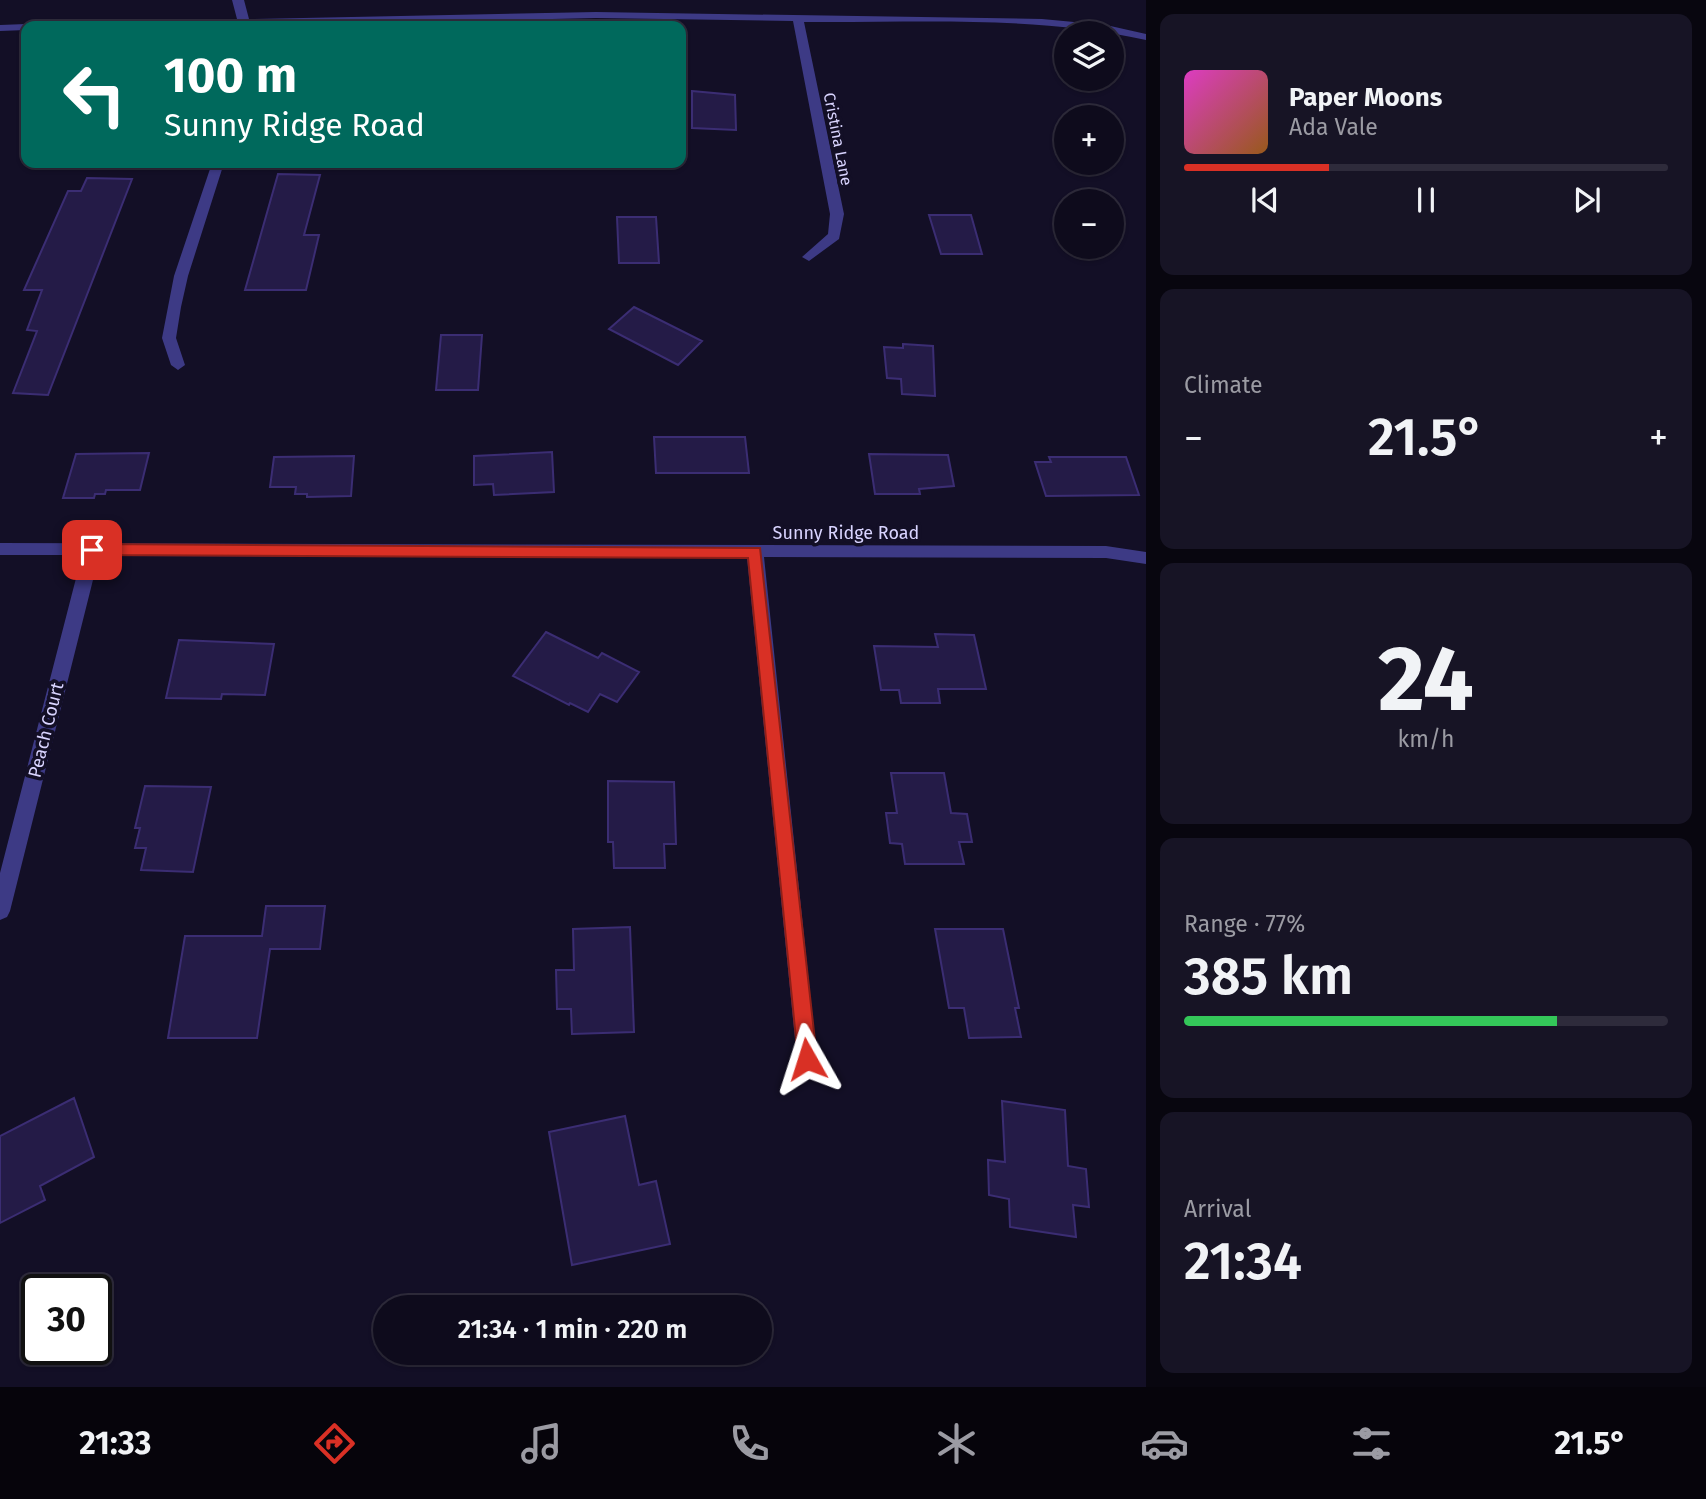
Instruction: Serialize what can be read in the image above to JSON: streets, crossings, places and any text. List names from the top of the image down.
{
  "streets": {
    "street": ["Cristina Lane", "Sunny Ridge Road", "Peach Court"]
  },
  "crossings": [
    ["Sunny Ridge Road", "Peach Court"]
  ],
  "page": {
    "map_buttons": ["+", "−"],
    "turn": ["100 m", "Sunny Ridge Road"],
    "song": ["Paper Moons", "Ada Vale"],
    "tile": [
      "Climate",
      ["24", "km/h"],
      ["Range · 77%", "385 km"],
      ["Arrival", "21:34"]
    ],
    "heat": ["−", "21.5°", "+"],
    "limit": "30",
    "trip": "21:34 · 1 min · 220 m",
    "tabs": ["21:33", "21.5°"]
  }
}
